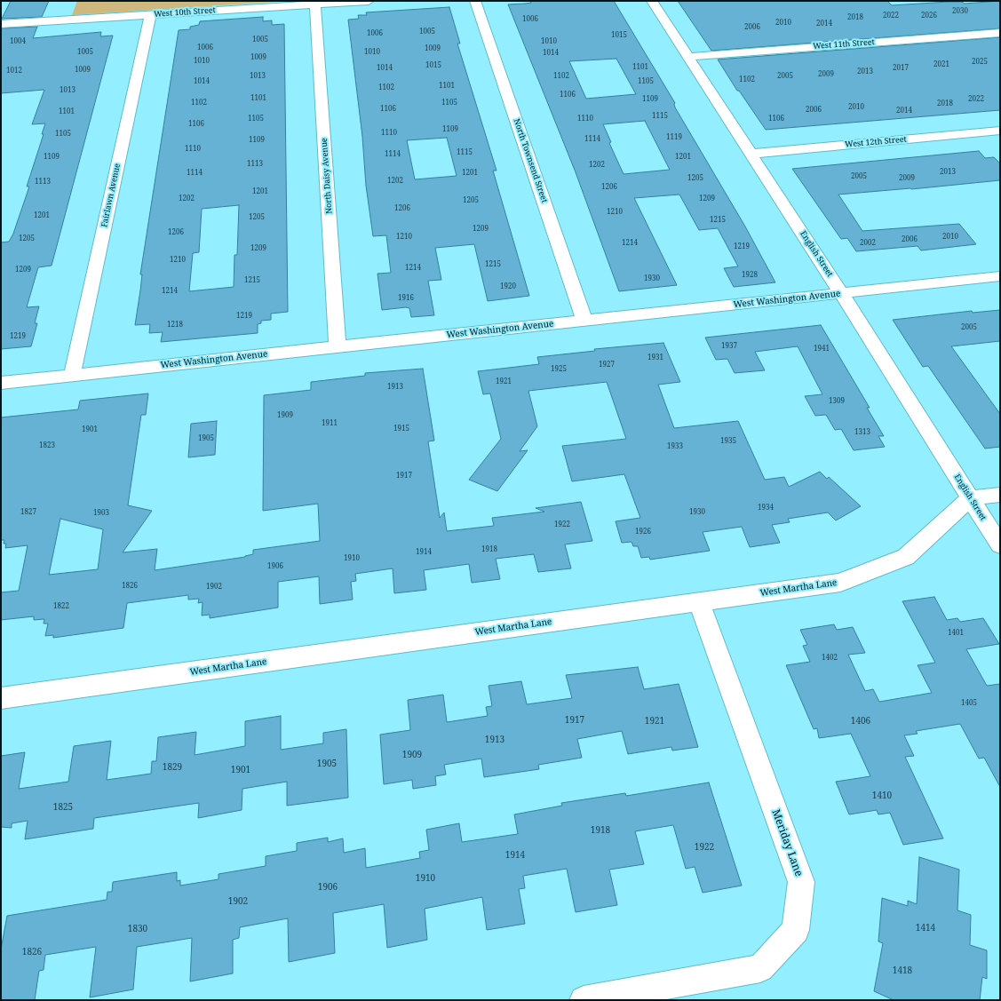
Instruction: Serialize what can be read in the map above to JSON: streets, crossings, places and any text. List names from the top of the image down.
{
  "streets": {
    "street": [
      "West 10th Street",
      "West 11th Street",
      "West 12th Street",
      "North Townsend Street",
      "North Daisy Avenue",
      "Fairlawn Avenue",
      "English Street",
      "West Washington Avenue",
      "West Martha Lane",
      "Meriday Lane"
    ]
  },
  "crossings": [
    ["West 10th Street", "North Daisy Avenue"],
    ["West 10th Street", "Fairlawn Avenue"],
    ["West 11th Street", "English Street"],
    ["West 12th Street", "English Street"],
    ["North Townsend Street", "West Washington Avenue"],
    ["North Daisy Avenue", "West Washington Avenue"],
    ["Fairlawn Avenue", "West Washington Avenue"],
    ["English Street", "West Washington Avenue"],
    ["English Street", "West Martha Lane"],
    ["West Martha Lane", "Meriday Lane"]
  ],
  "house_numbers": [
    "2030",
    "2022",
    "2026",
    "2018",
    "1006",
    "2010",
    "2014",
    "2006",
    "1005",
    "1006",
    "1015",
    "1005",
    "1004",
    "1010",
    "1006",
    "1009",
    "1005",
    "1010",
    "1014",
    "1009",
    "1010",
    "2025",
    "2021",
    "1015",
    "1101",
    "1014",
    "2017",
    "1009",
    "1012",
    "2013",
    "2009",
    "1013",
    "1102",
    "2005",
    "1102",
    "1014",
    "1105",
    "1101",
    "1102",
    "1013",
    "1106",
    "1101",
    "1109",
    "2022",
    "1102",
    "1105",
    "2018",
    "2010",
    "1106",
    "2006",
    "2014",
    "1101",
    "1115",
    "1105",
    "1110",
    "1106",
    "1106",
    "1109",
    "1110",
    "1105",
    "1119",
    "1114",
    "1109",
    "1110",
    "1115",
    "1114",
    "1109",
    "1201",
    "1113",
    "1202",
    "2013",
    "1114",
    "1201",
    "2005",
    "1205",
    "2009",
    "1202",
    "1113",
    "1206",
    "1201",
    "1202",
    "1209",
    "1205",
    "1206",
    "1210",
    "1201",
    "1205",
    "1215",
    "1209",
    "1206",
    "1210",
    "2010",
    "1205",
    "2006",
    "1214",
    "2002",
    "1219",
    "1209",
    "1210",
    "1215",
    "1214",
    "1209",
    "1928",
    "1930",
    "1215",
    "1920",
    "1214",
    "1916",
    "1219",
    "1218",
    "2005",
    "1219",
    "1937",
    "1941",
    "1931",
    "1927",
    "1925",
    "1921",
    "1913",
    "1309",
    "1909",
    "1911",
    "1915",
    "1901",
    "1313",
    "1905",
    "1935",
    "1823",
    "1933",
    "1917",
    "1934",
    "1827",
    "1930",
    "1903",
    "1922",
    "1926",
    "1918",
    "1914",
    "1910",
    "1906",
    "1826",
    "1902",
    "1822",
    "1401",
    "1402",
    "1405",
    "1917",
    "1921",
    "1406",
    "1913",
    "1909",
    "1905",
    "1829",
    "1901",
    "1410",
    "1825",
    "1918",
    "1922",
    "1914",
    "1910",
    "1906",
    "1902",
    "1414",
    "1830",
    "1826",
    "1418"
  ]
}
